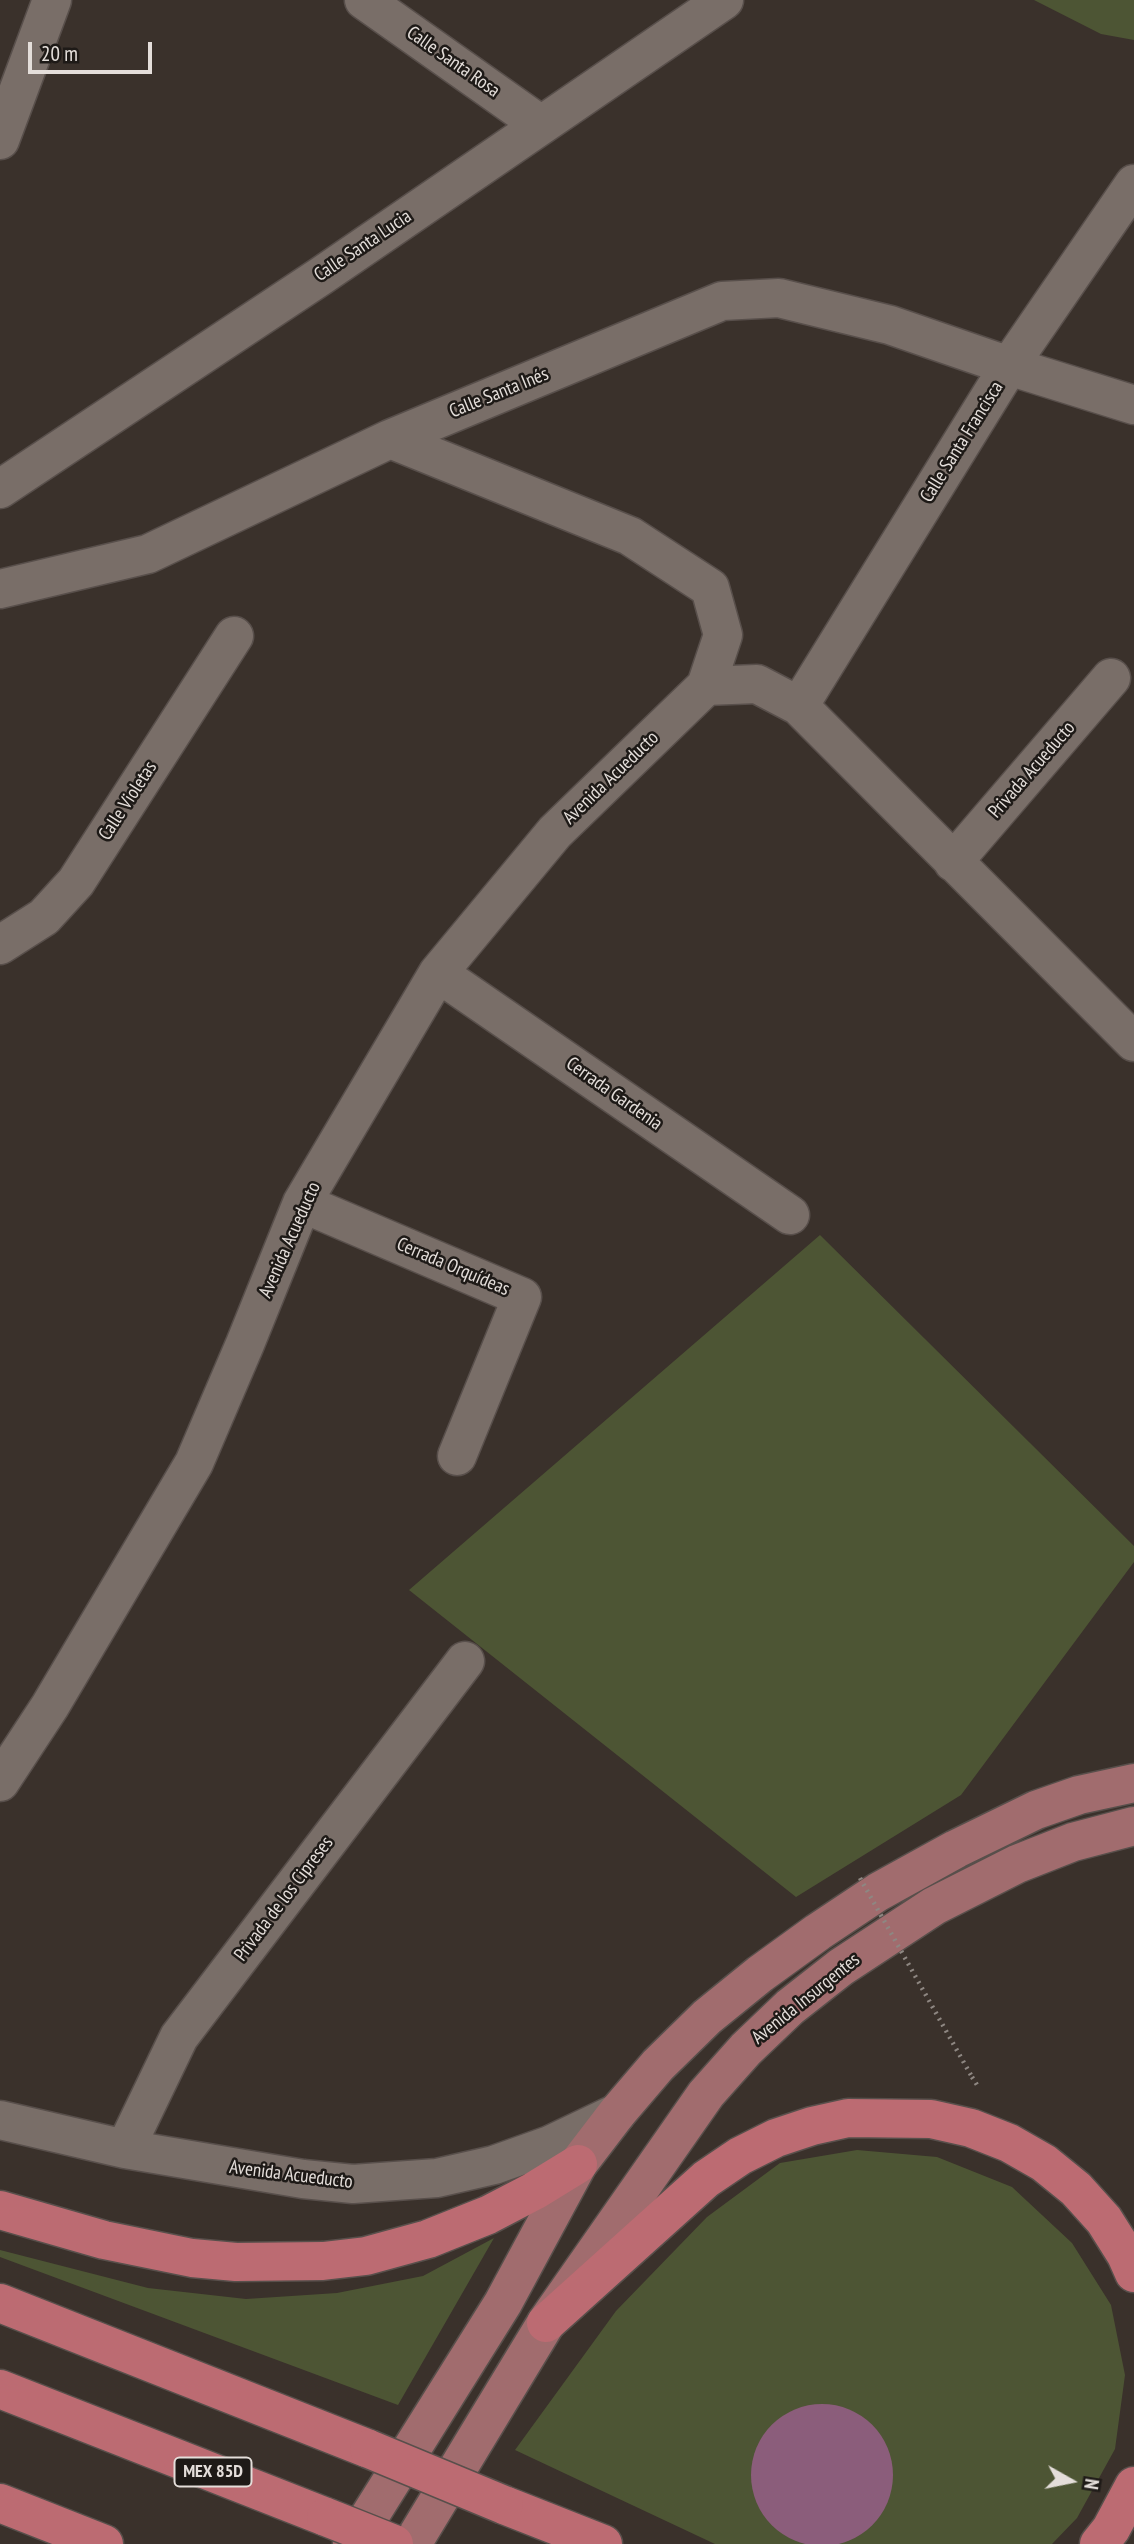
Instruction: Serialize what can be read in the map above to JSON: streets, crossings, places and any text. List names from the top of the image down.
{
  "streets": {
    "highway": ["MEX 85D"],
    "main road": ["Avenida Insurgentes"],
    "street": [
      "Calle Santa Rosa",
      "Calle Santa Lucia",
      "Calle Santa Inés",
      "Calle Santa Francisca",
      "Privada Acueducto",
      "Avenida Acueducto",
      "Calle Violetas",
      "Cerrada Gardenia",
      "Cerrada Orquídeas",
      "Privada de los Cipreses"
    ]
  },
  "crossings": [
    ["Calle Santa Rosa", "Calle Santa Lucia"],
    ["Calle Santa Inés", "Calle Santa Francisca"],
    ["Calle Santa Inés", "Avenida Acueducto"],
    ["Avenida Acueducto", "Cerrada Gardenia"],
    ["Avenida Acueducto", "Cerrada Orquídeas"],
    ["Avenida Acueducto", "Privada de los Cipreses"]
  ],
  "scale_bar": "20 m",
  "north": "right"
}
